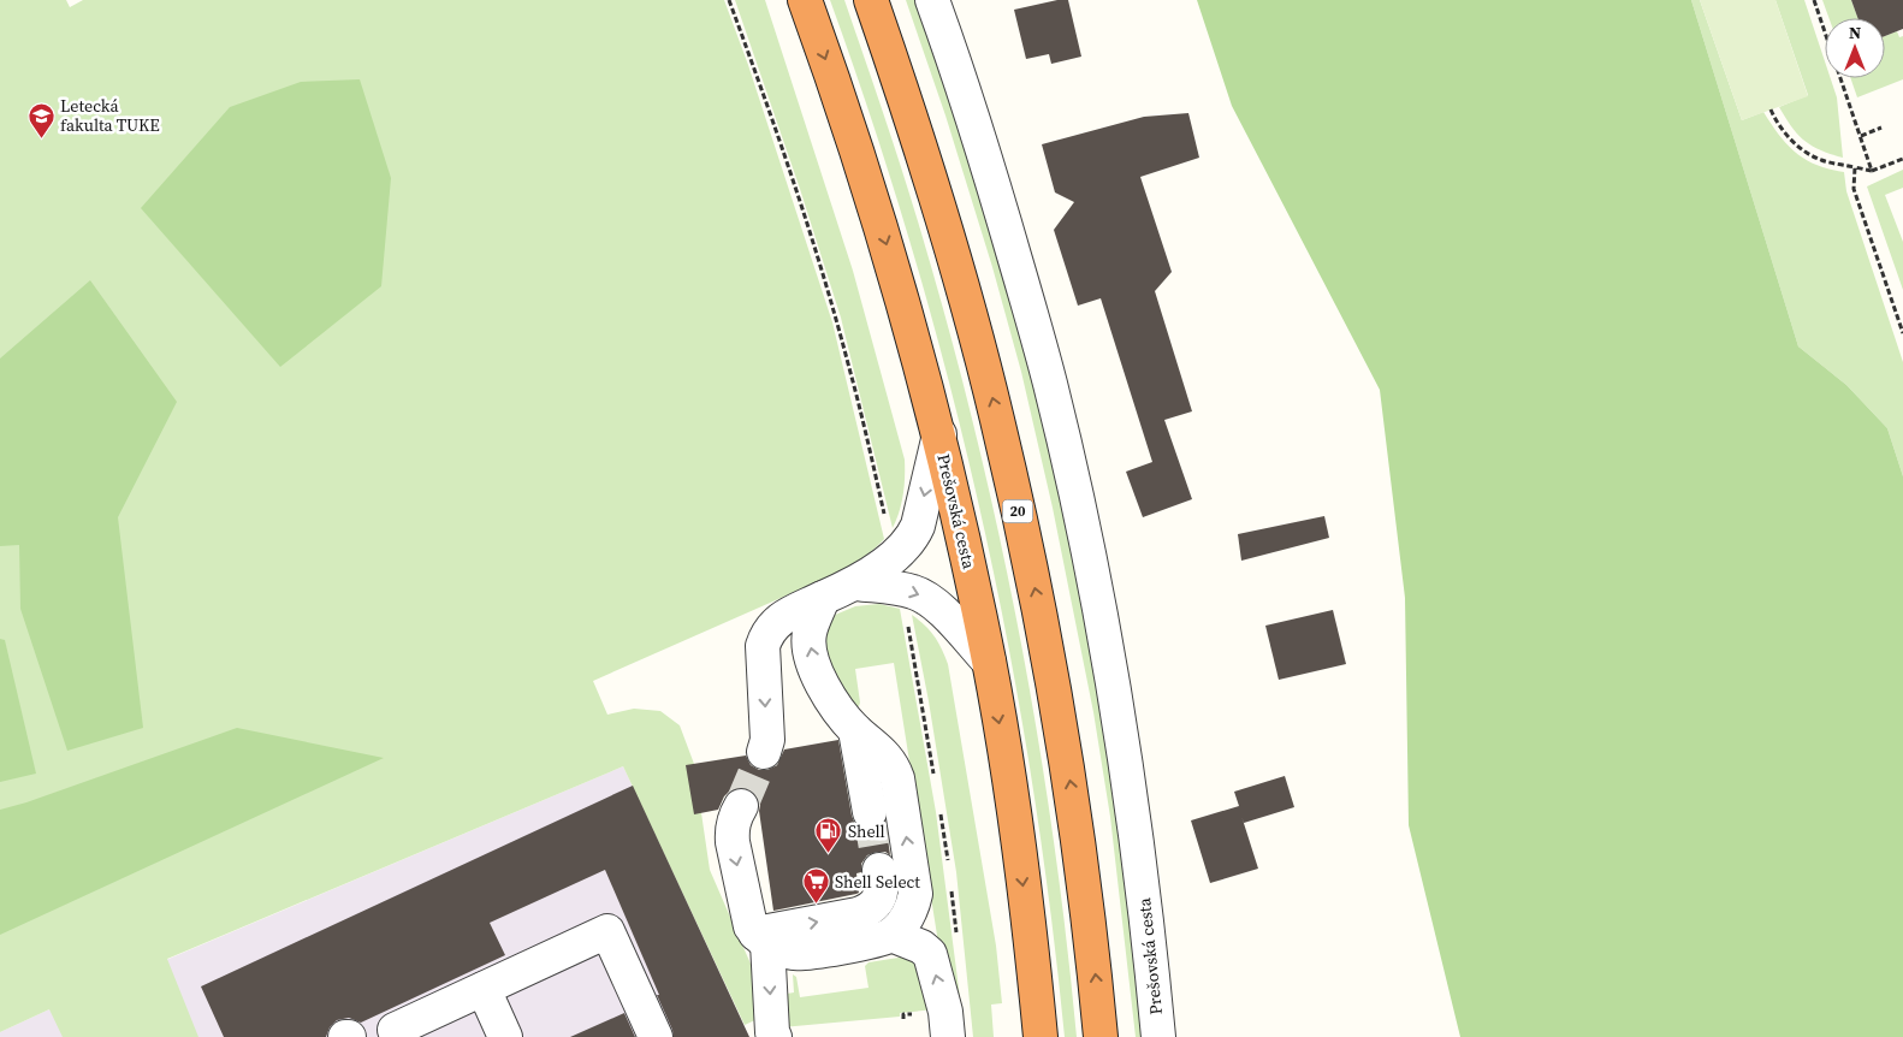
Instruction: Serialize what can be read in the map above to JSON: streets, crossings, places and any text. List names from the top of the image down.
{
  "streets": {
    "highway": ["Prešovská cesta", "20"]
  },
  "places": {
    "school or university": ["Letecká fakulta TUKE"],
    "fuel station": ["Shell"],
    "supermarket": ["Shell Select"]
  },
  "north": "top"
}
